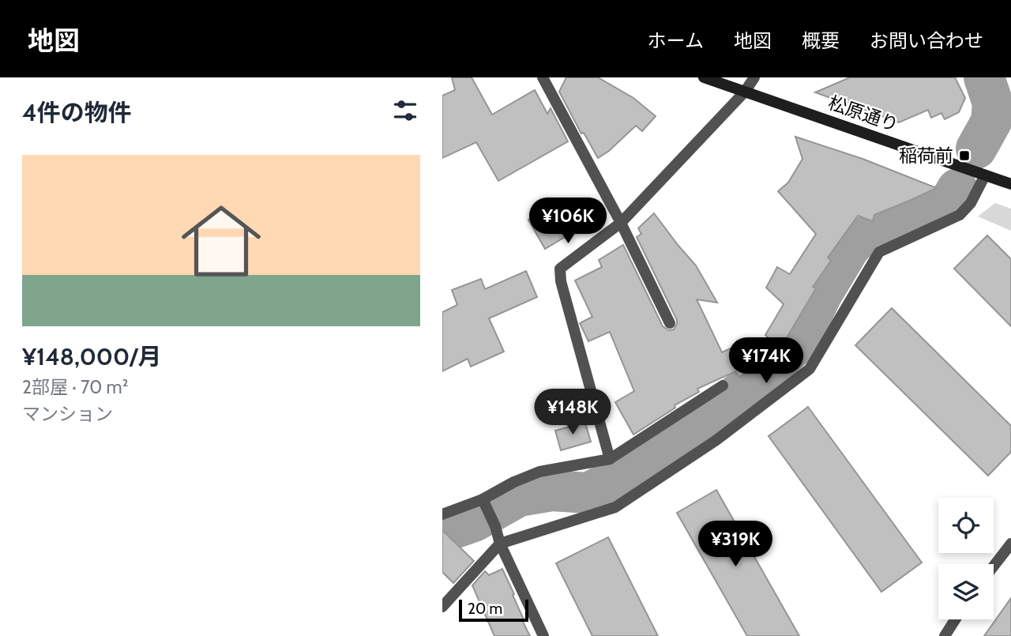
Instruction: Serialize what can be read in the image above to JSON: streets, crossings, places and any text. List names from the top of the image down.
{
  "streets": {
    "main road": ["松原通り"]
  },
  "places": {
    "transit": ["稲荷前"]
  },
  "scale_bar": "20 m",
  "page": {
    "header": "地図",
    "nav": [
      "ホーム",
      "地図",
      "概要",
      "お問い合わせ"
    ],
    "heading": "4件の物件",
    "list": [
      {
        "name": "¥148,000/月",
        "note": "2部屋 · 70 m² · マンション"
      }
    ],
    "price": [
      "¥106K",
      "¥174K",
      "¥148K",
      "¥319K"
    ],
    "scale": "20 m"
  }
}
